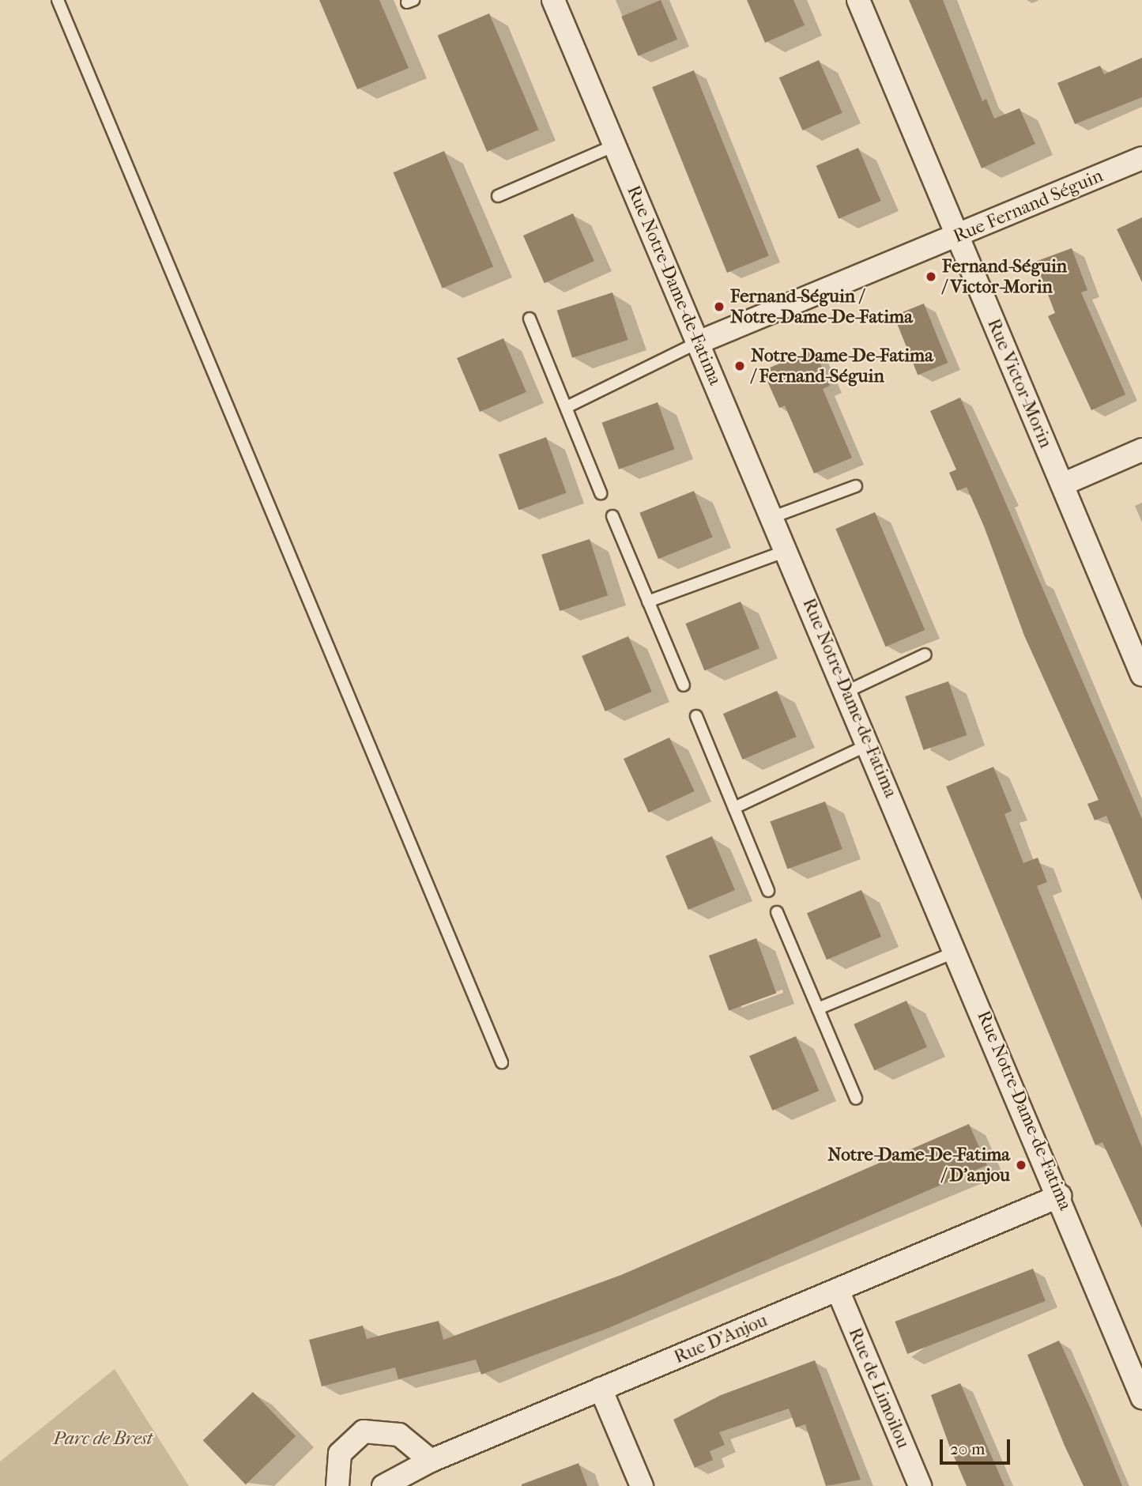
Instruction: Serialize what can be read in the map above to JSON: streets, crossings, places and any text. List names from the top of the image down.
{
  "streets": {
    "street": [
      "Rue Fernand Séguin",
      "Rue Notre-Dame-de-Fatima",
      "Rue Victor-Morin",
      "Rue D'Anjou",
      "Rue de Limoilou"
    ]
  },
  "crossings": [
    ["Rue Fernand Séguin", "Rue Notre-Dame-de-Fatima"],
    ["Rue Fernand Séguin", "Rue Victor-Morin"],
    ["Rue Notre-Dame-de-Fatima", "Rue D'Anjou"],
    ["Rue D'Anjou", "Rue de Limoilou"]
  ],
  "parks": ["Parc de Brest"],
  "places": [
    "Fernand-Séguin / Victor-Morin",
    "Fernand-Séguin / Notre-Dame-De-Fatima",
    "Notre-Dame-De-Fatima / Fernand-Séguin",
    "Notre-Dame-De-Fatima / D'anjou"
  ],
  "scale_bar": "20 m"
}
